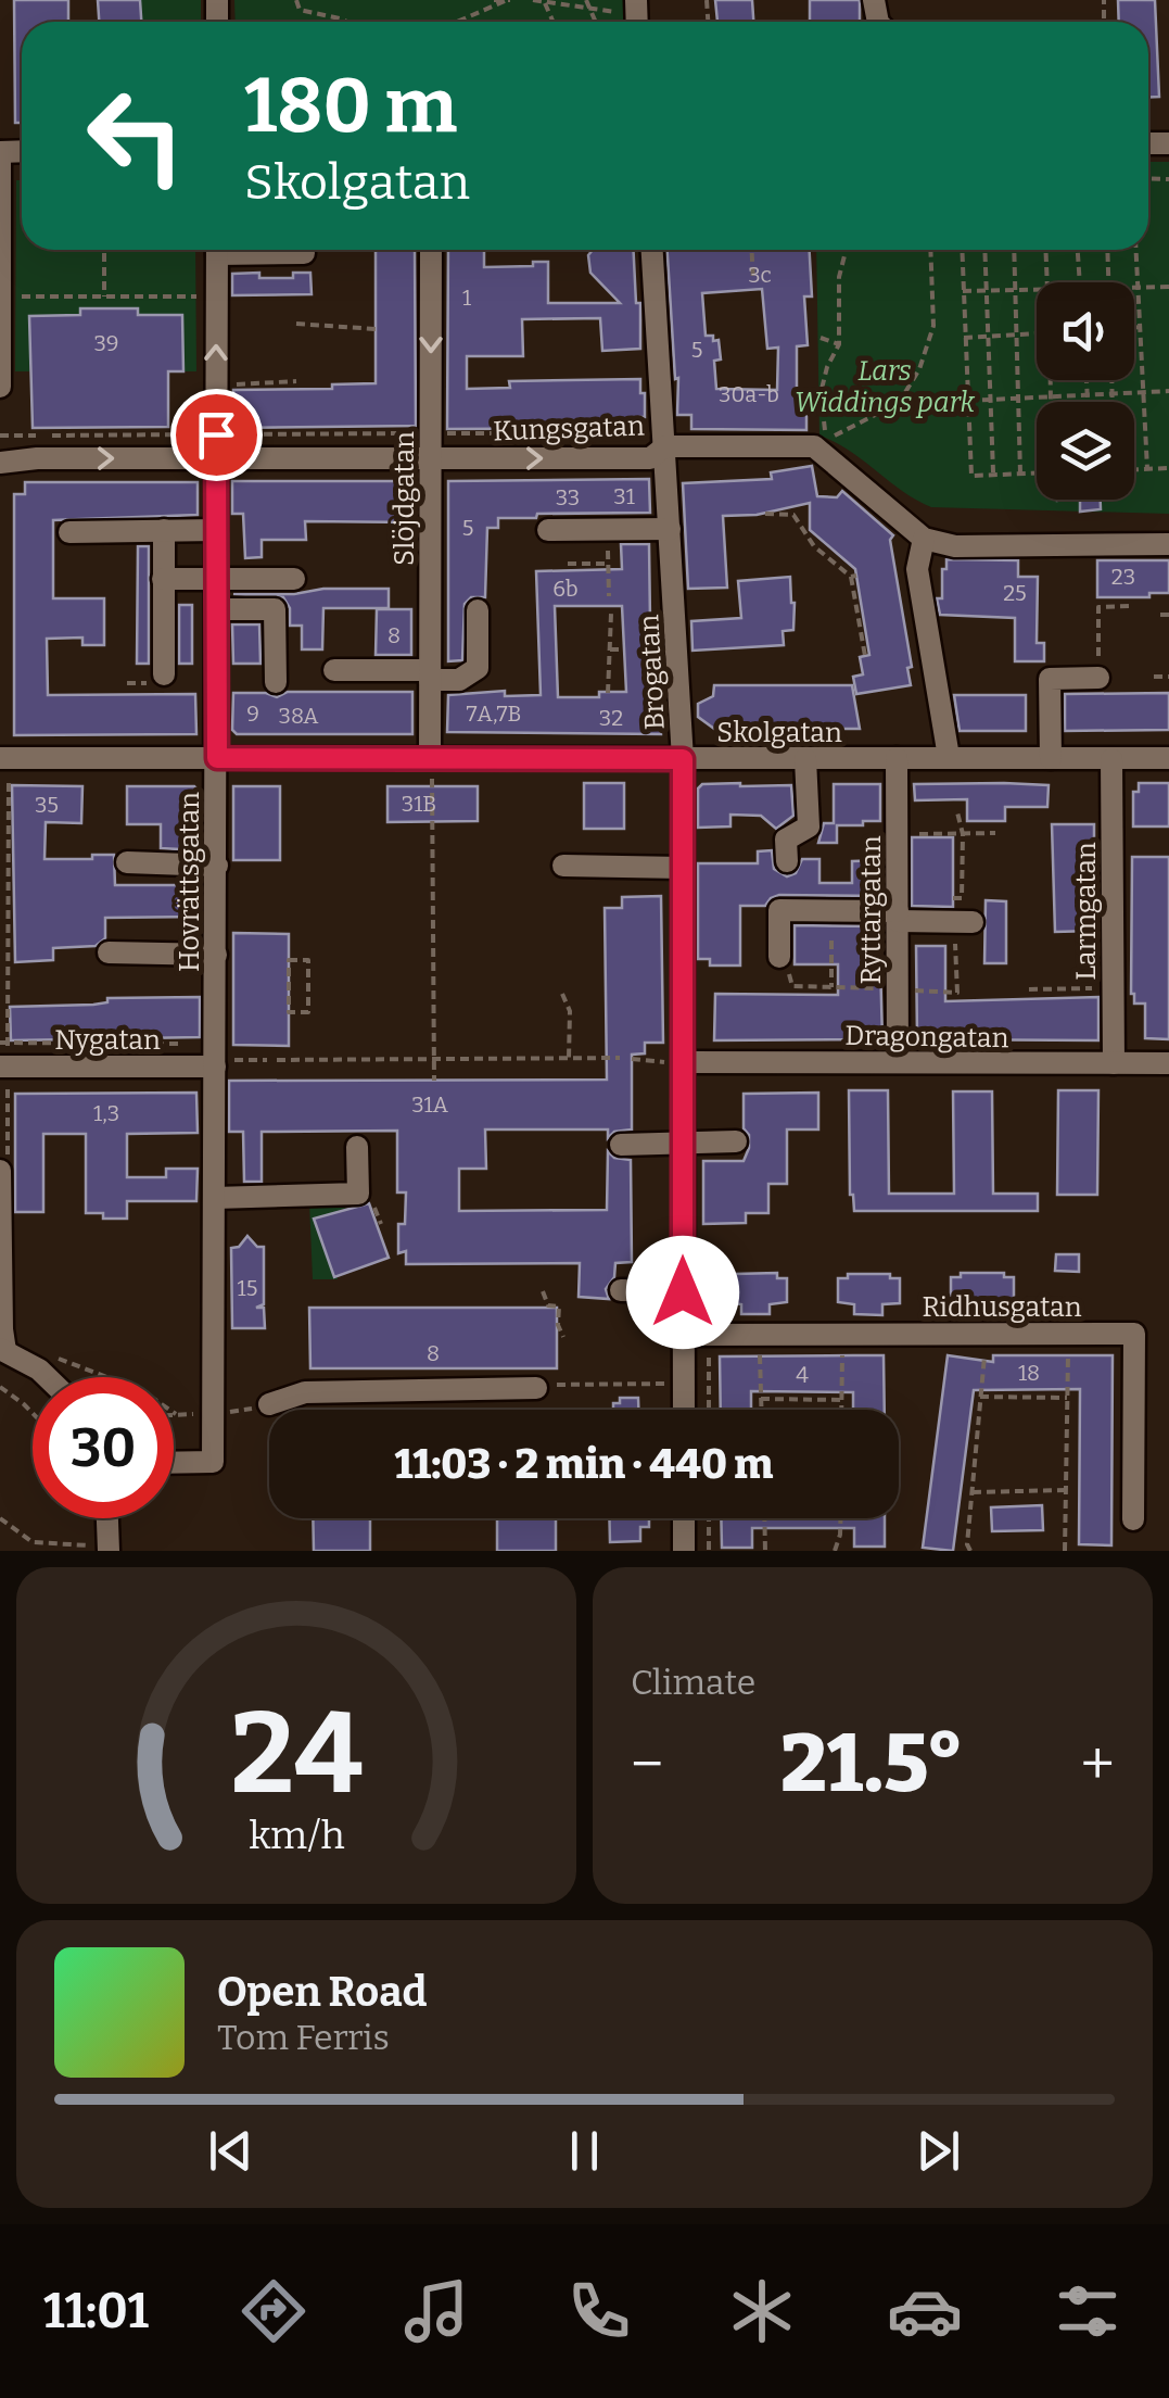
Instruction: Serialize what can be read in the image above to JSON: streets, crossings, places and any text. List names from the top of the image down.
{
  "streets": {
    "street": [
      "Kungsgatan",
      "Slöjdgatan",
      "Brogatan",
      "Skolgatan",
      "Hovrättsgatan",
      "Ryttargatan",
      "Larmgatan",
      "Dragongatan",
      "Nygatan",
      "Ridhusgatan"
    ]
  },
  "crossings": [
    ["Kungsgatan", "Slöjdgatan"],
    ["Kungsgatan", "Brogatan"],
    ["Kungsgatan", "Hovrättsgatan"],
    ["Slöjdgatan", "Skolgatan"],
    ["Brogatan", "Skolgatan"],
    ["Brogatan", "Dragongatan"],
    ["Brogatan", "Ridhusgatan"],
    ["Skolgatan", "Hovrättsgatan"],
    ["Skolgatan", "Ryttargatan"],
    ["Skolgatan", "Larmgatan"],
    ["Hovrättsgatan", "Nygatan"],
    ["Ryttargatan", "Dragongatan"],
    ["Larmgatan", "Dragongatan"]
  ],
  "one_way": ["Slöjdgatan"],
  "parks": ["Lars Widdings park"],
  "house_numbers": [
    "3c",
    "1",
    "39",
    "5",
    "30a-b",
    "31",
    "33",
    "5",
    "23",
    "6b",
    "25",
    "8",
    "9",
    "7A,7B",
    "38A",
    "32",
    "31B",
    "35",
    "31A",
    "1,3",
    "15",
    "8",
    "18",
    "4"
  ],
  "page": {
    "turn": ["180 m", "Skolgatan"],
    "limit": "30",
    "trip": "11:03 · 2 min · 440 m",
    "tile": "Climate",
    "heat": ["−", "21.5°", "+"],
    "song": ["Open Road", "Tom Ferris"],
    "tabs": "11:01",
    "gauge": ["24", "km/h"]
  }
}
